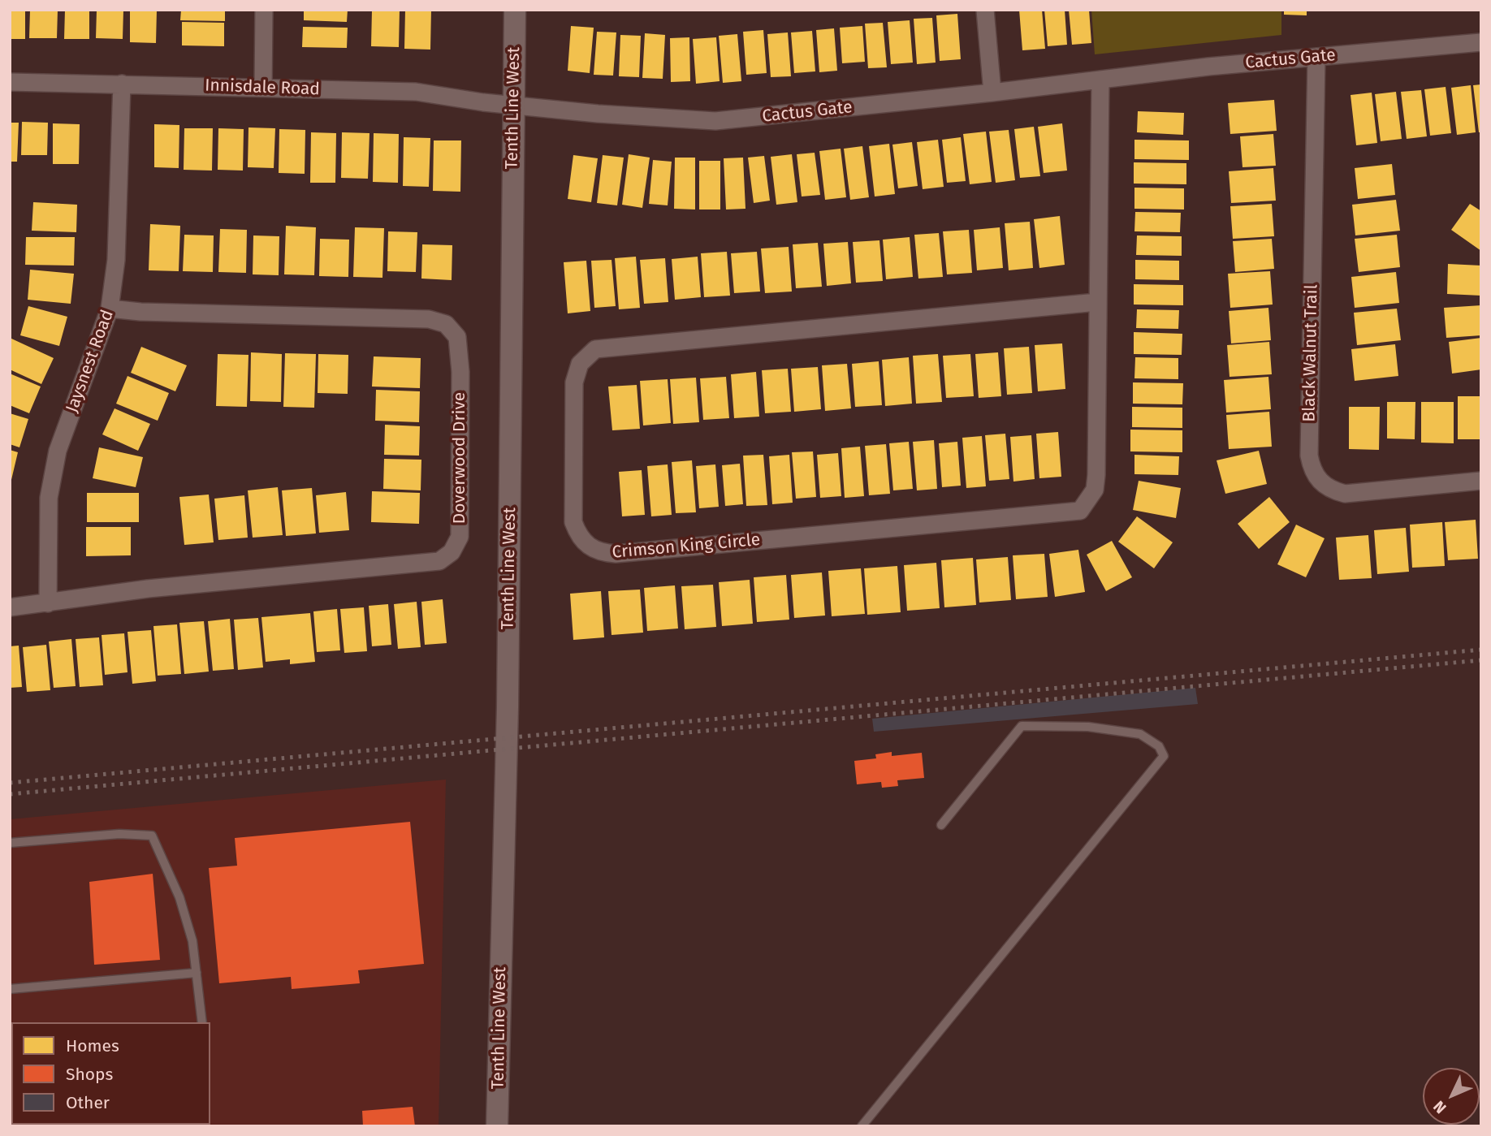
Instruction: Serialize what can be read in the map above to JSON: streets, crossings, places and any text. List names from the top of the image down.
{
  "streets": {
    "street": [
      "Cactus Gate",
      "Innisdale Road",
      "Tenth Line West",
      "Black Walnut Trail",
      "Jaysnest Road",
      "Doverwood Drive",
      "Crimson King Circle"
    ]
  },
  "crossings": [
    ["Cactus Gate", "Innisdale Road"],
    ["Cactus Gate", "Tenth Line West"],
    ["Cactus Gate", "Black Walnut Trail"],
    ["Innisdale Road", "Tenth Line West"],
    ["Innisdale Road", "Jaysnest Road"],
    ["Jaysnest Road", "Doverwood Drive"]
  ],
  "legend": ["Homes", "Shops", "Other"],
  "north": "bottom left"
}
